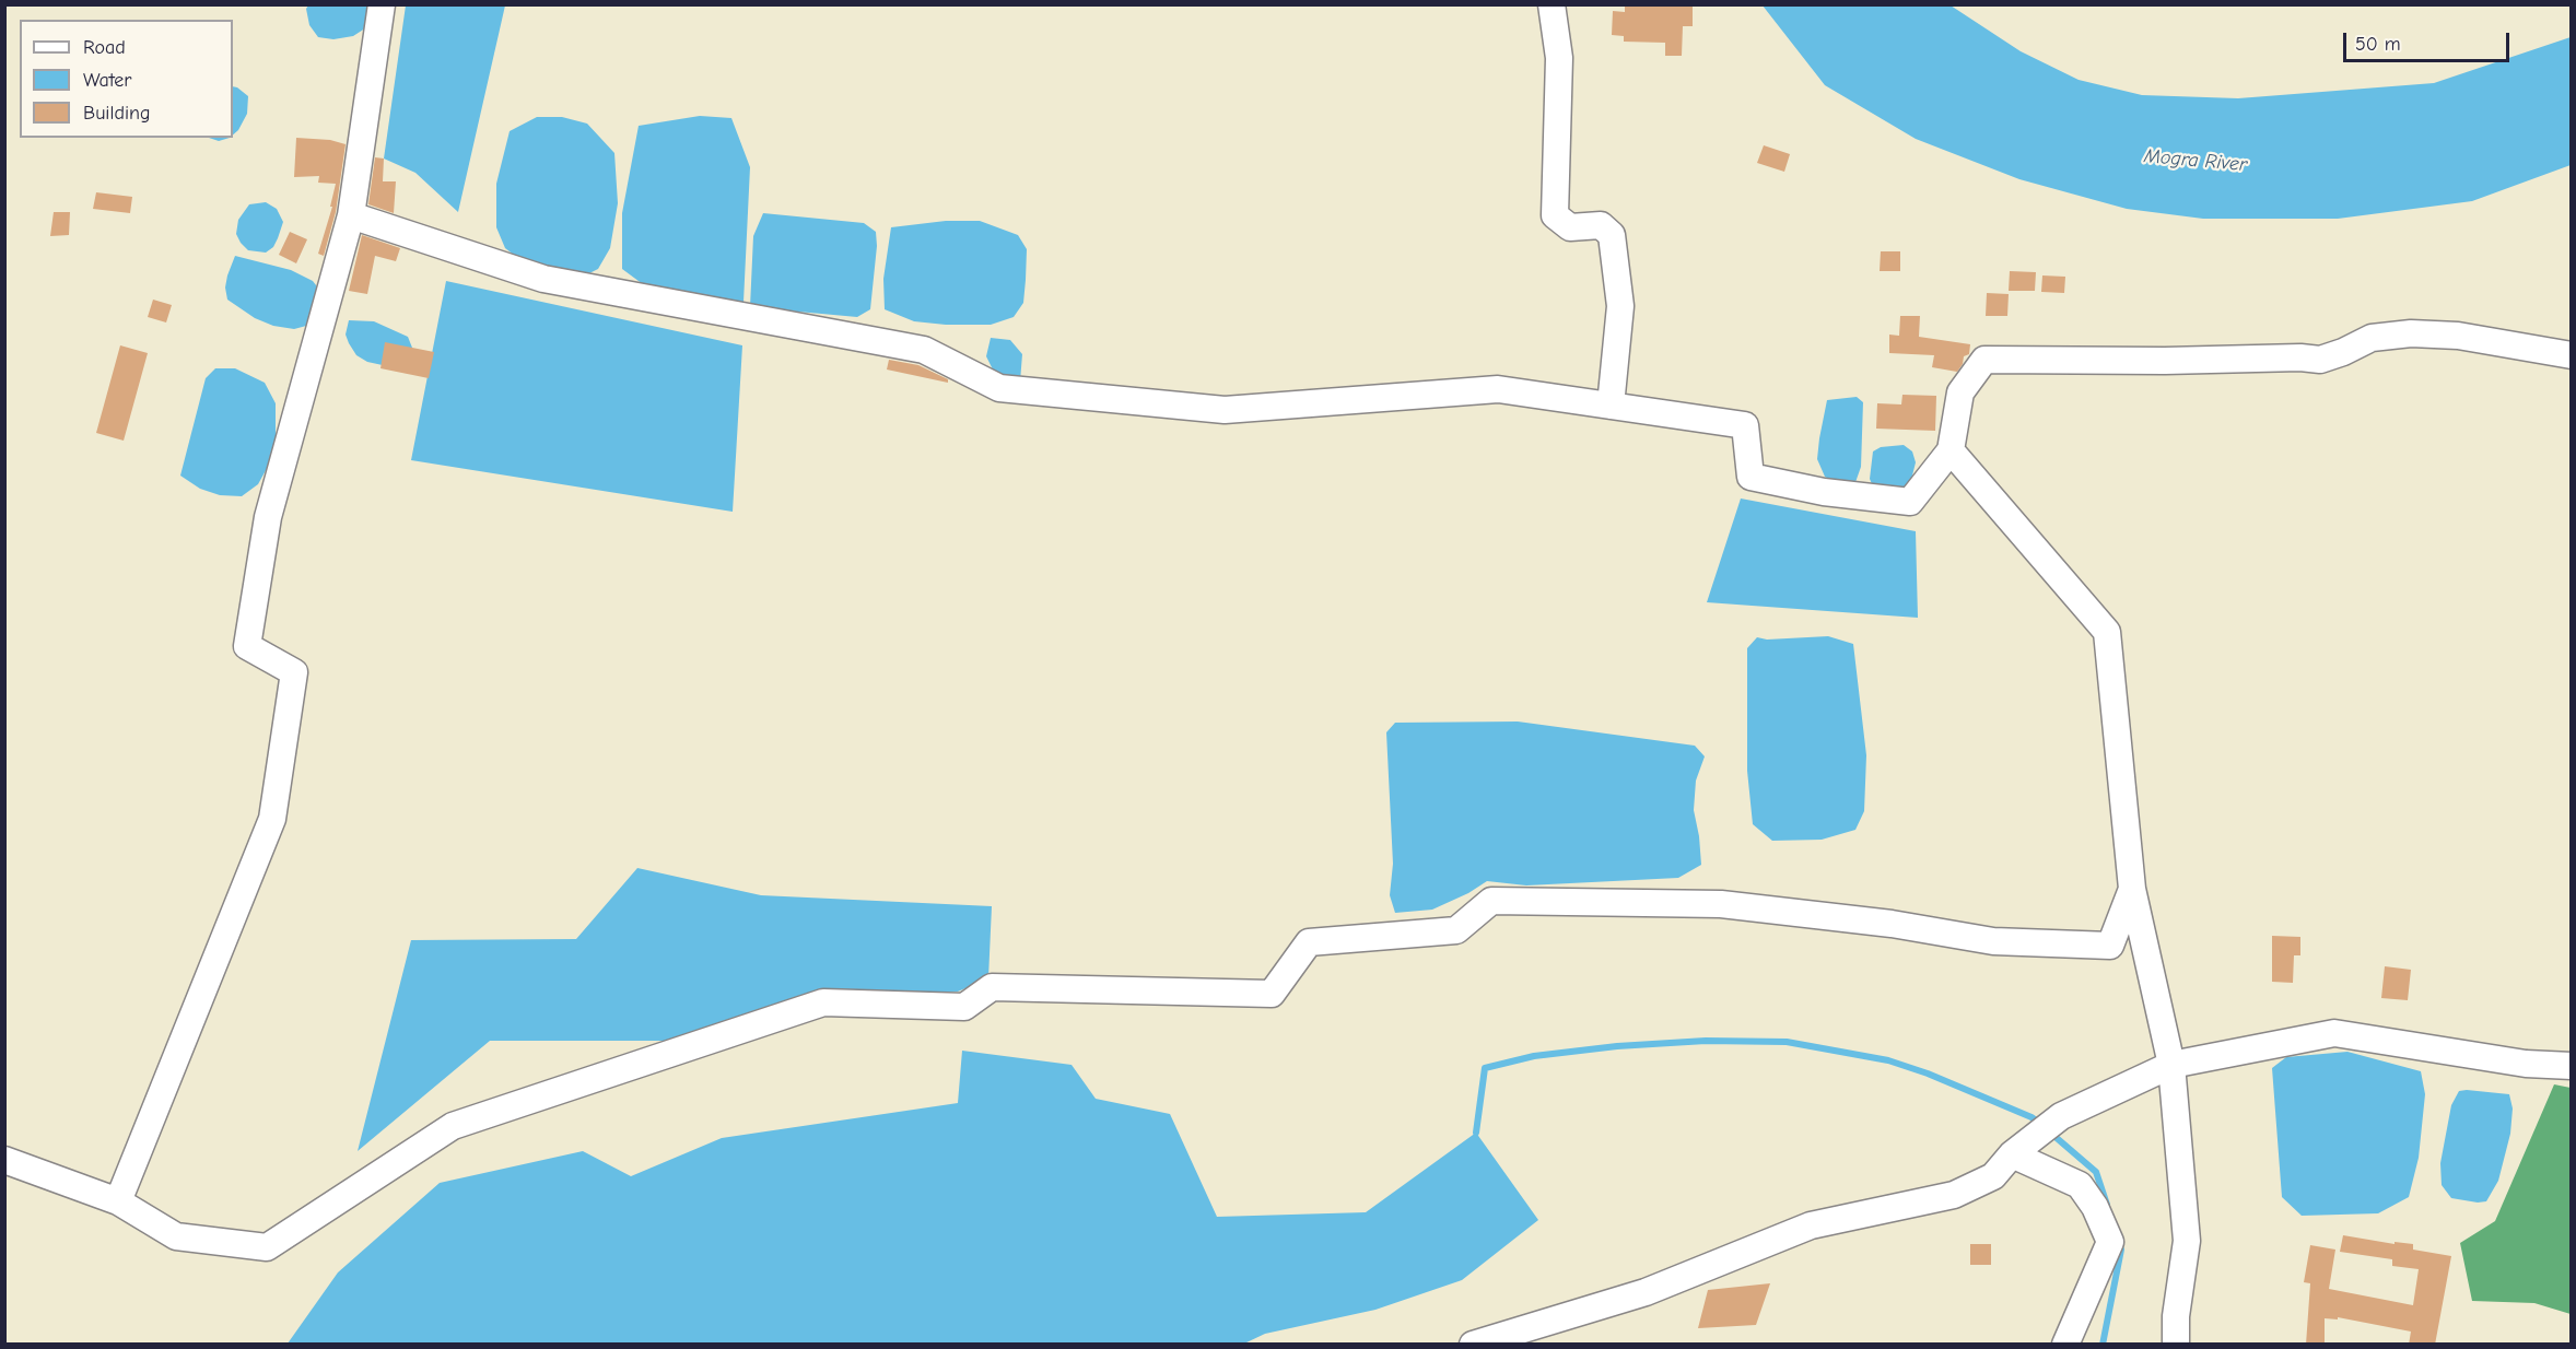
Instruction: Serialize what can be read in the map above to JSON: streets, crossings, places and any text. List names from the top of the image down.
{
  "water": ["Mogra River"],
  "legend": ["Road", "Water", "Building"],
  "scale_bar": "50 m"
}
